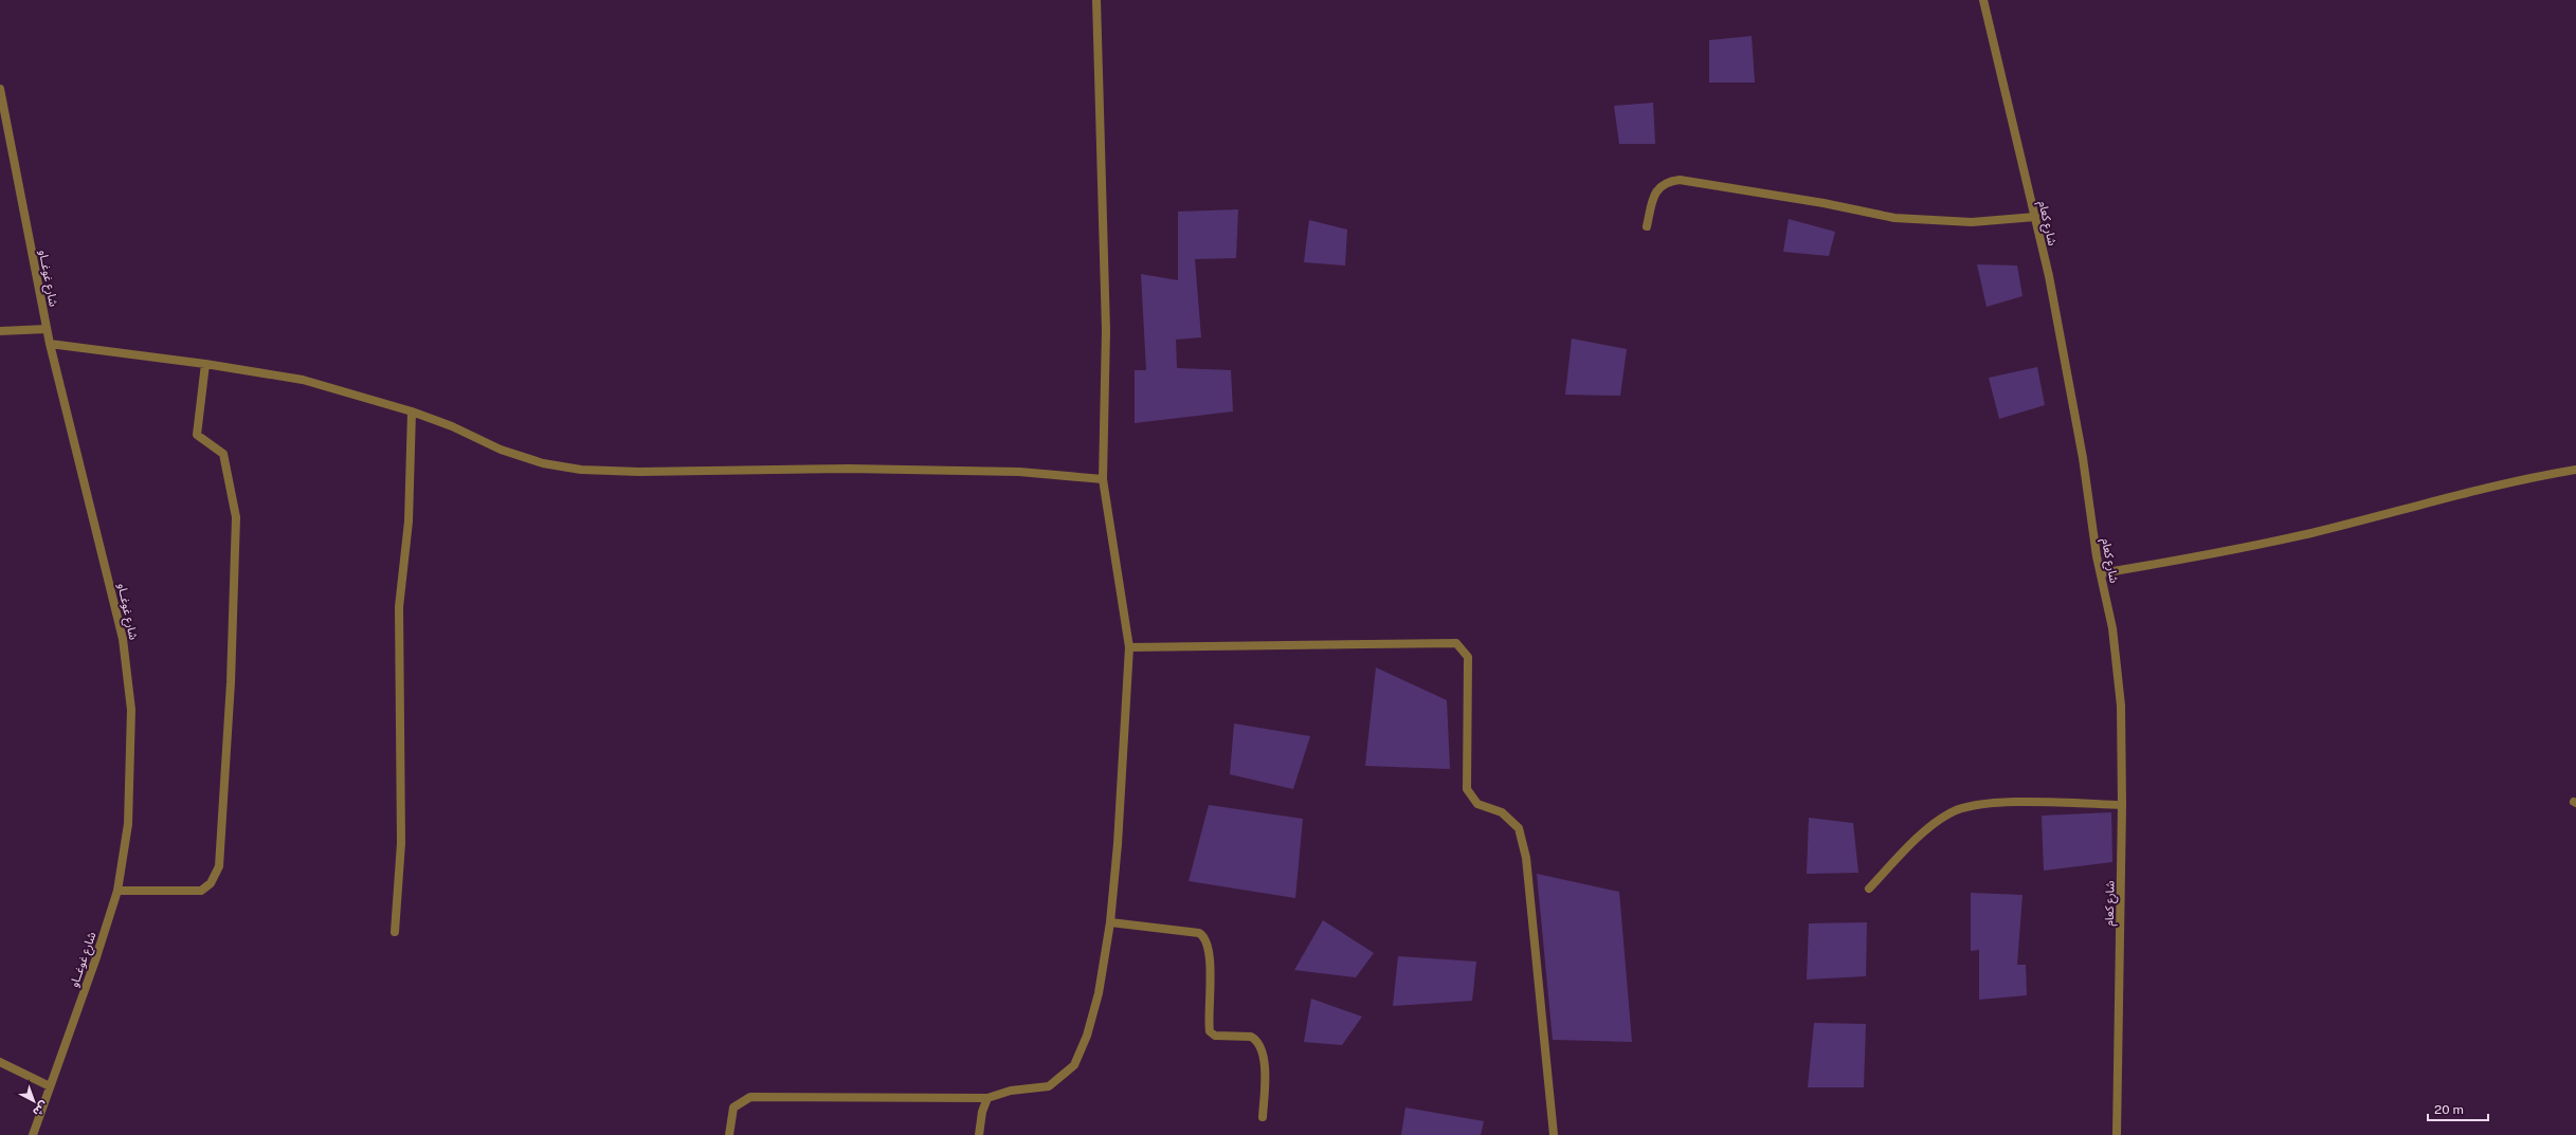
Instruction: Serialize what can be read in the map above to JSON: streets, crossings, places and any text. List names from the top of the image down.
{
  "streets": {
    "street": ["شارع كعام", "شارع غوغــاو"]
  },
  "scale_bar": "20 m",
  "north": "bottom right"
}
